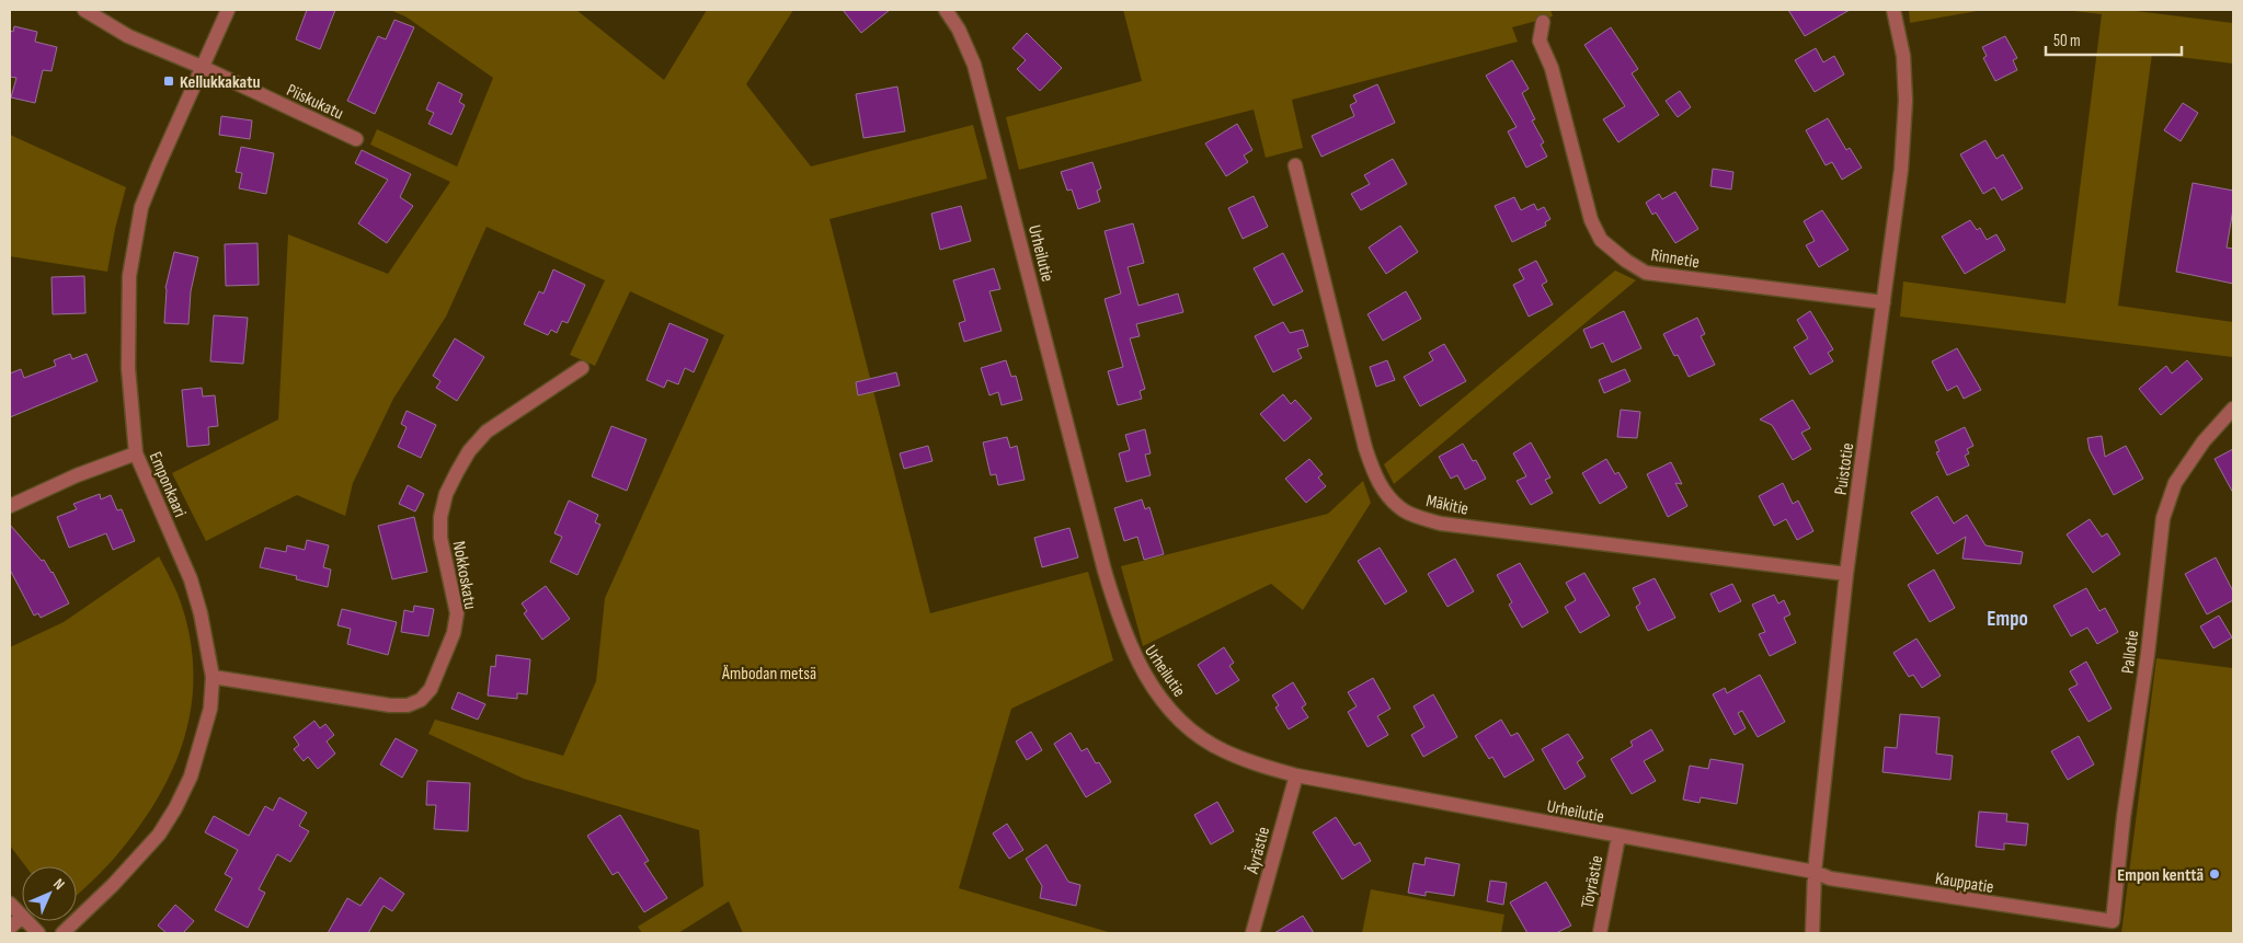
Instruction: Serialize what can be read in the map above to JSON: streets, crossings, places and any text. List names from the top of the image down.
{
  "streets": {
    "street": [
      "Piiskukatu",
      "Urheilutie",
      "Rinnetie",
      "Puistotie",
      "Emponkaari",
      "Mäkitie",
      "Nokkoskatu",
      "Pallotie",
      "Äyrästie",
      "Töyrästie",
      "Kauppatie"
    ]
  },
  "crossings": [
    ["Piiskukatu", "Emponkaari"],
    ["Urheilutie", "Puistotie"],
    ["Urheilutie", "Äyrästie"],
    ["Urheilutie", "Töyrästie"],
    ["Urheilutie", "Kauppatie"],
    ["Rinnetie", "Puistotie"],
    ["Puistotie", "Mäkitie"],
    ["Puistotie", "Kauppatie"],
    ["Emponkaari", "Nokkoskatu"],
    ["Pallotie", "Kauppatie"]
  ],
  "districts": ["Empo"],
  "parks": ["Ämbodan metsä"],
  "places": {
    "transit": ["Kellukkakatu"],
    "other": ["Empon kenttä"]
  },
  "scale_bar": "50 m",
  "north": "top right"
}
